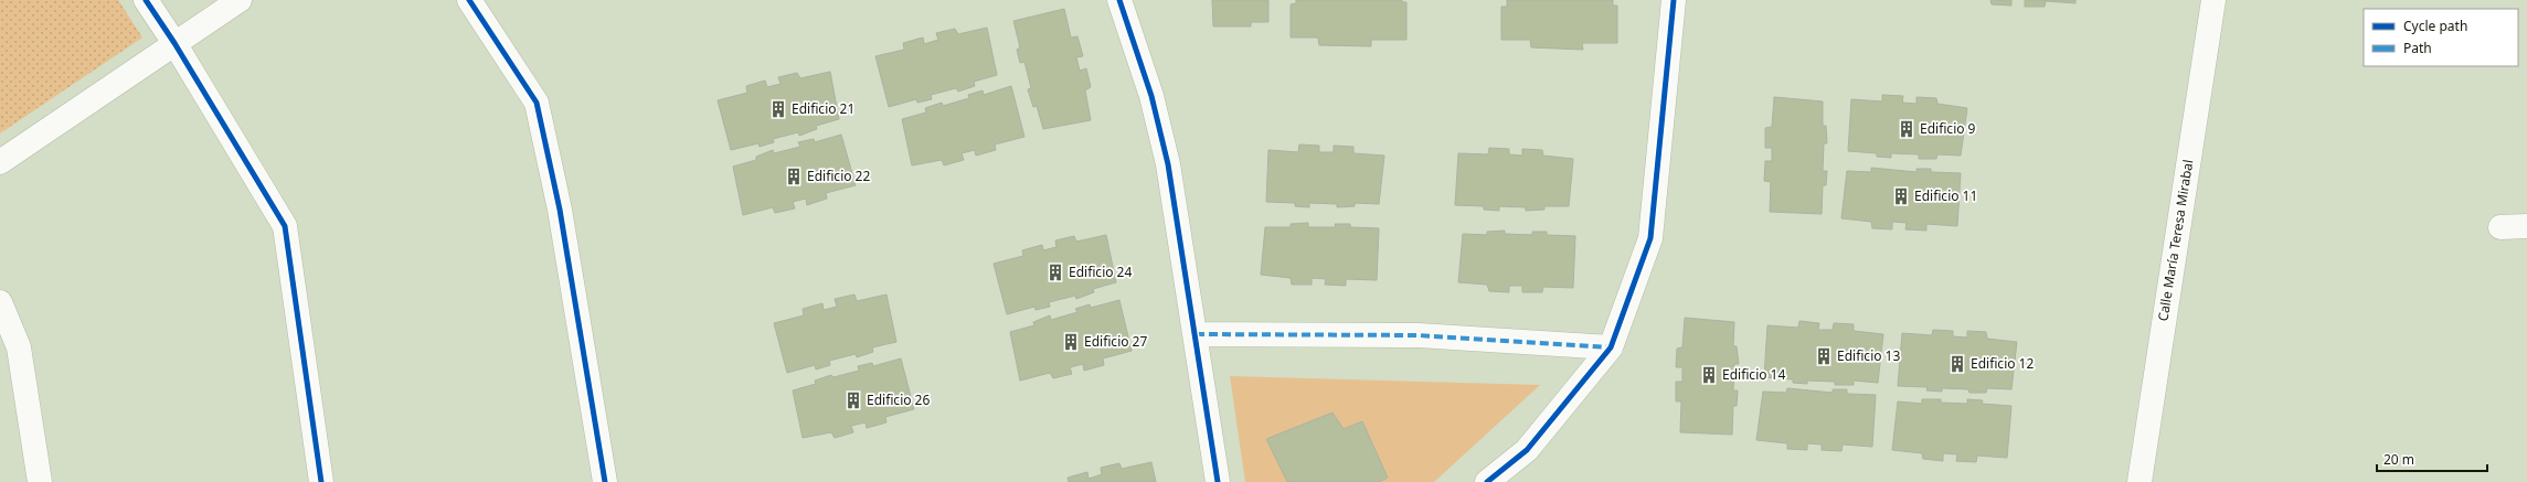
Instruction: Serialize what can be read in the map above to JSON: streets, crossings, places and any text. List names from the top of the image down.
{
  "streets": {
    "street": ["Calle María Teresa Mirabal"]
  },
  "places": {
    "building": [
      "Edificio 21",
      "Edificio 9",
      "Edificio 22",
      "Edificio 11",
      "Edificio 24",
      "Edificio 27",
      "Edificio 13",
      "Edificio 12",
      "Edificio 14",
      "Edificio 26"
    ]
  },
  "legend": ["Cycle path", "Path"],
  "scale_bar": "20 m"
}
